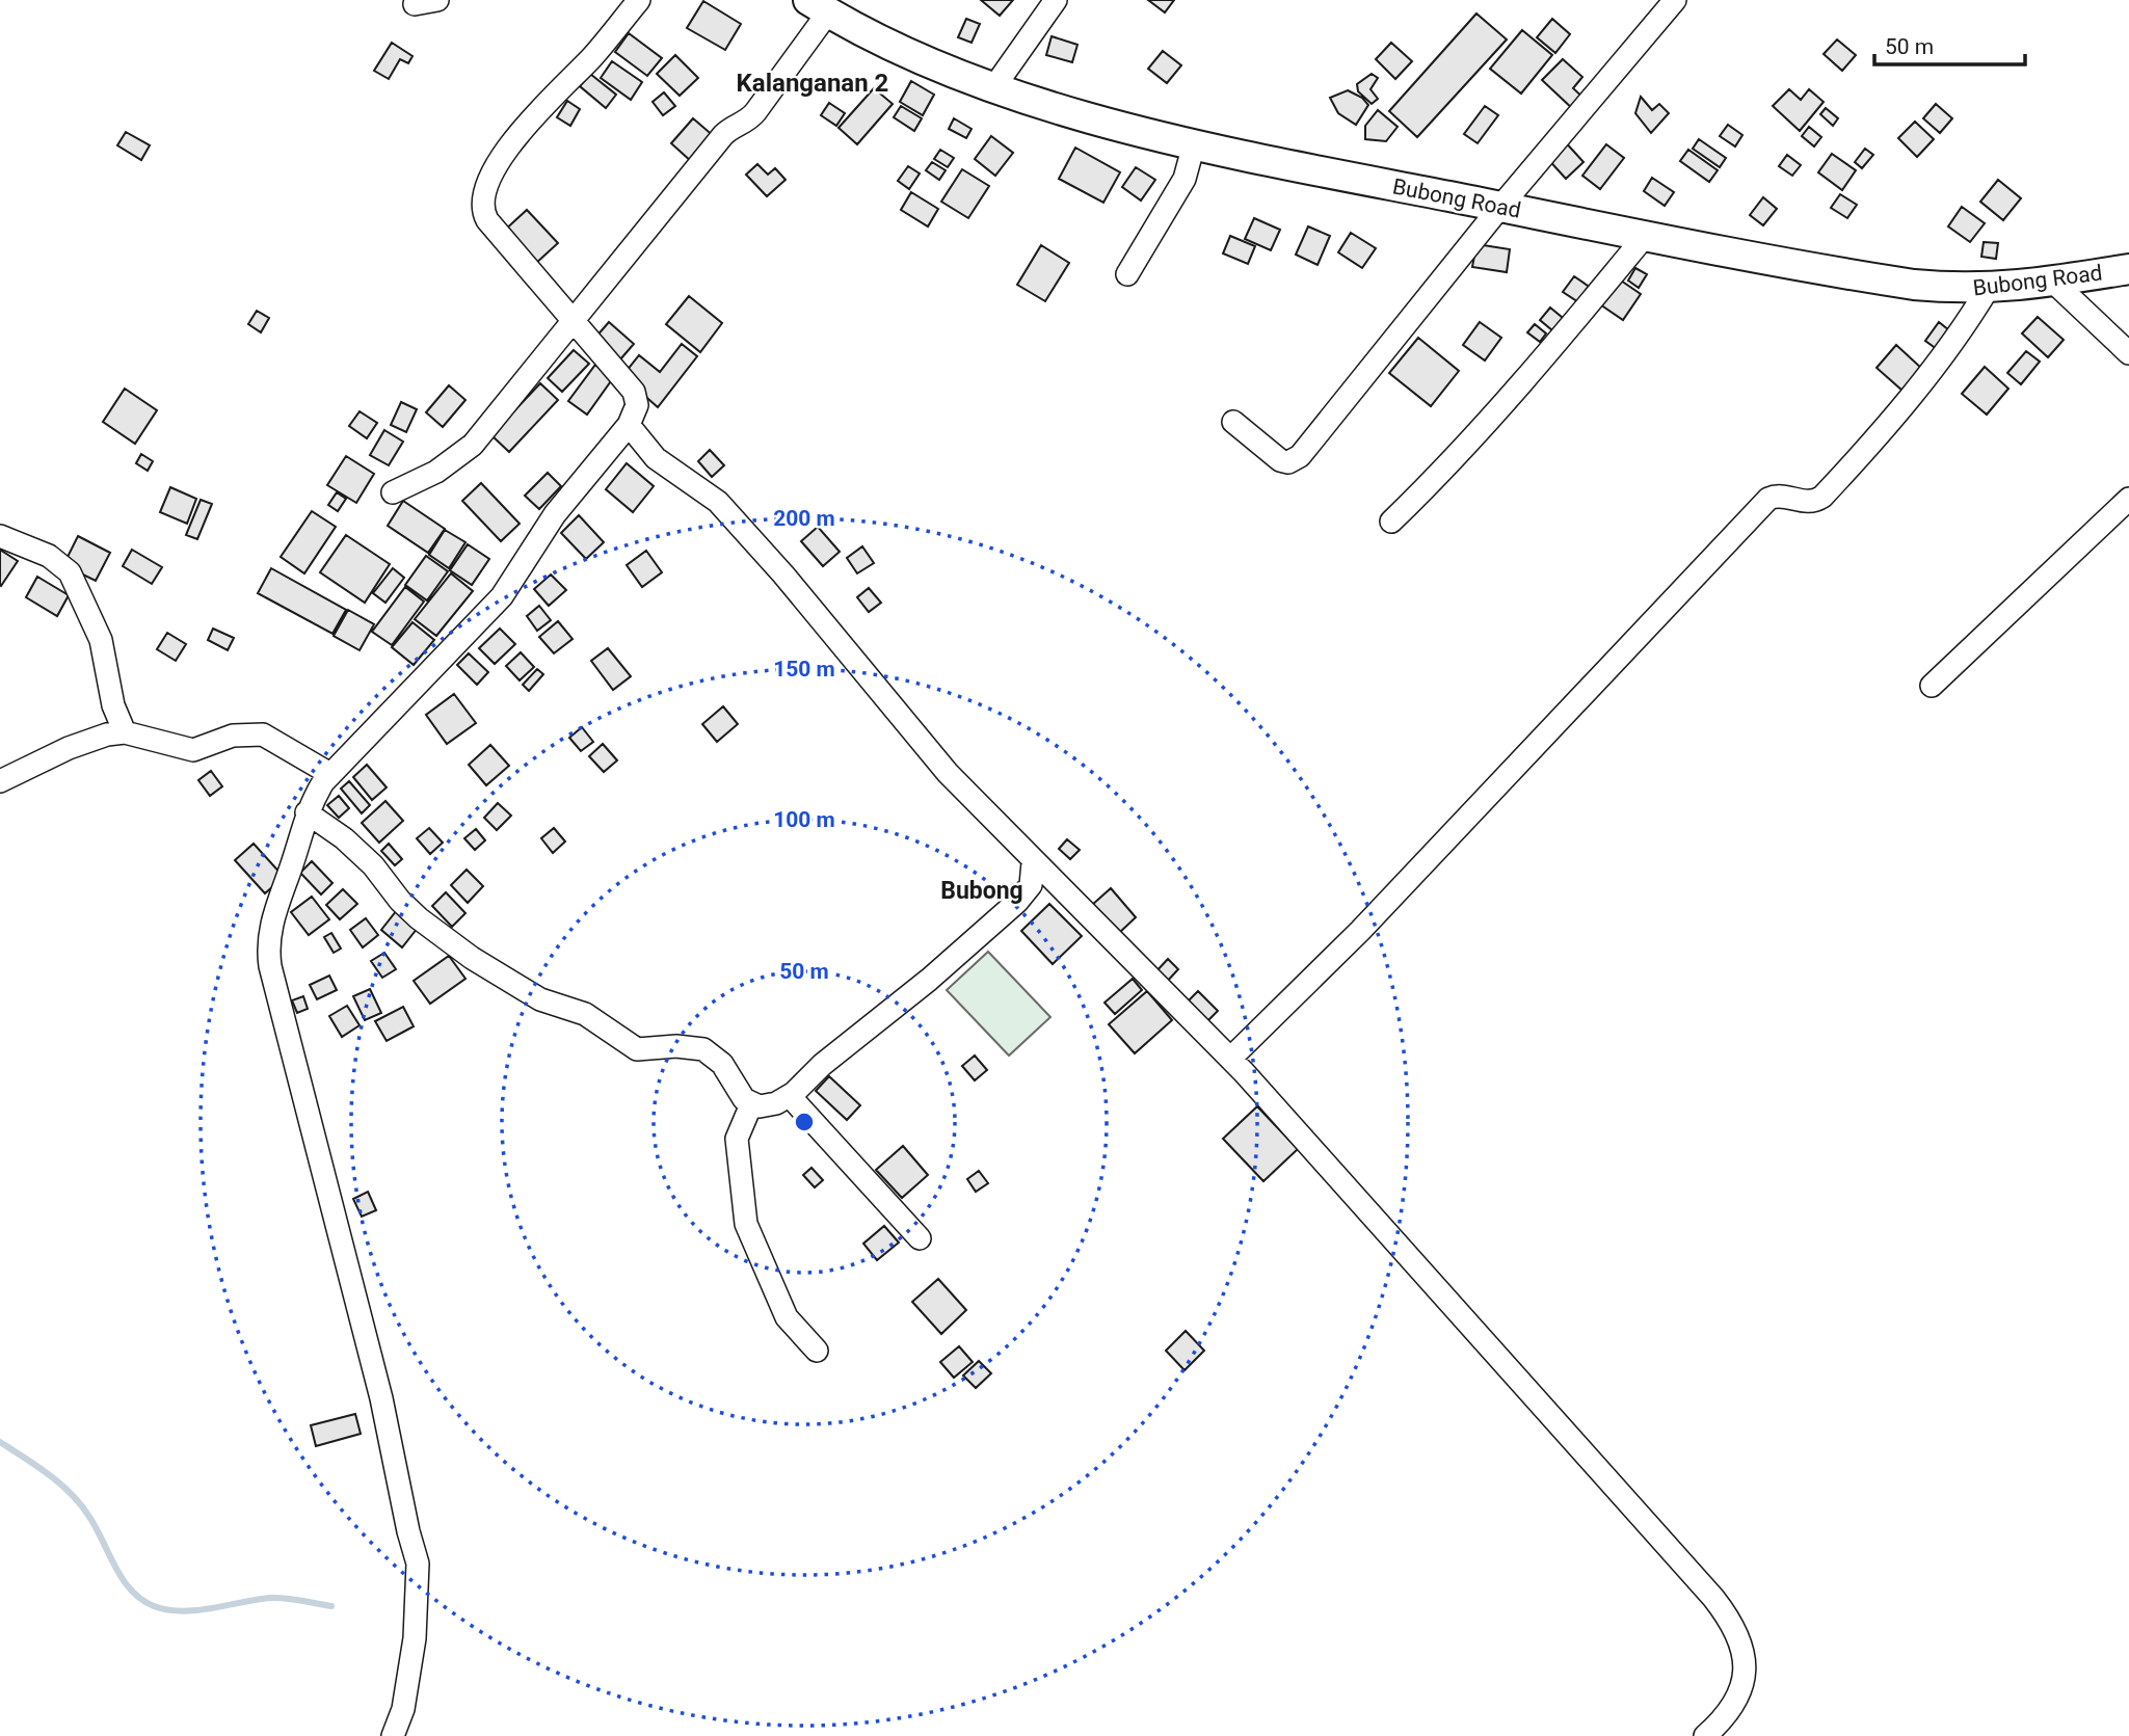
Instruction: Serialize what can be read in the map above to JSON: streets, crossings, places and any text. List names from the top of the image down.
{
  "streets": {
    "main road": ["Bubong Road"]
  },
  "districts": ["Kalanganan 2", "Bubong"],
  "scale_bar": "50 m",
  "rings": [
    "200 m",
    "150 m",
    "100 m",
    "50 m"
  ]
}
